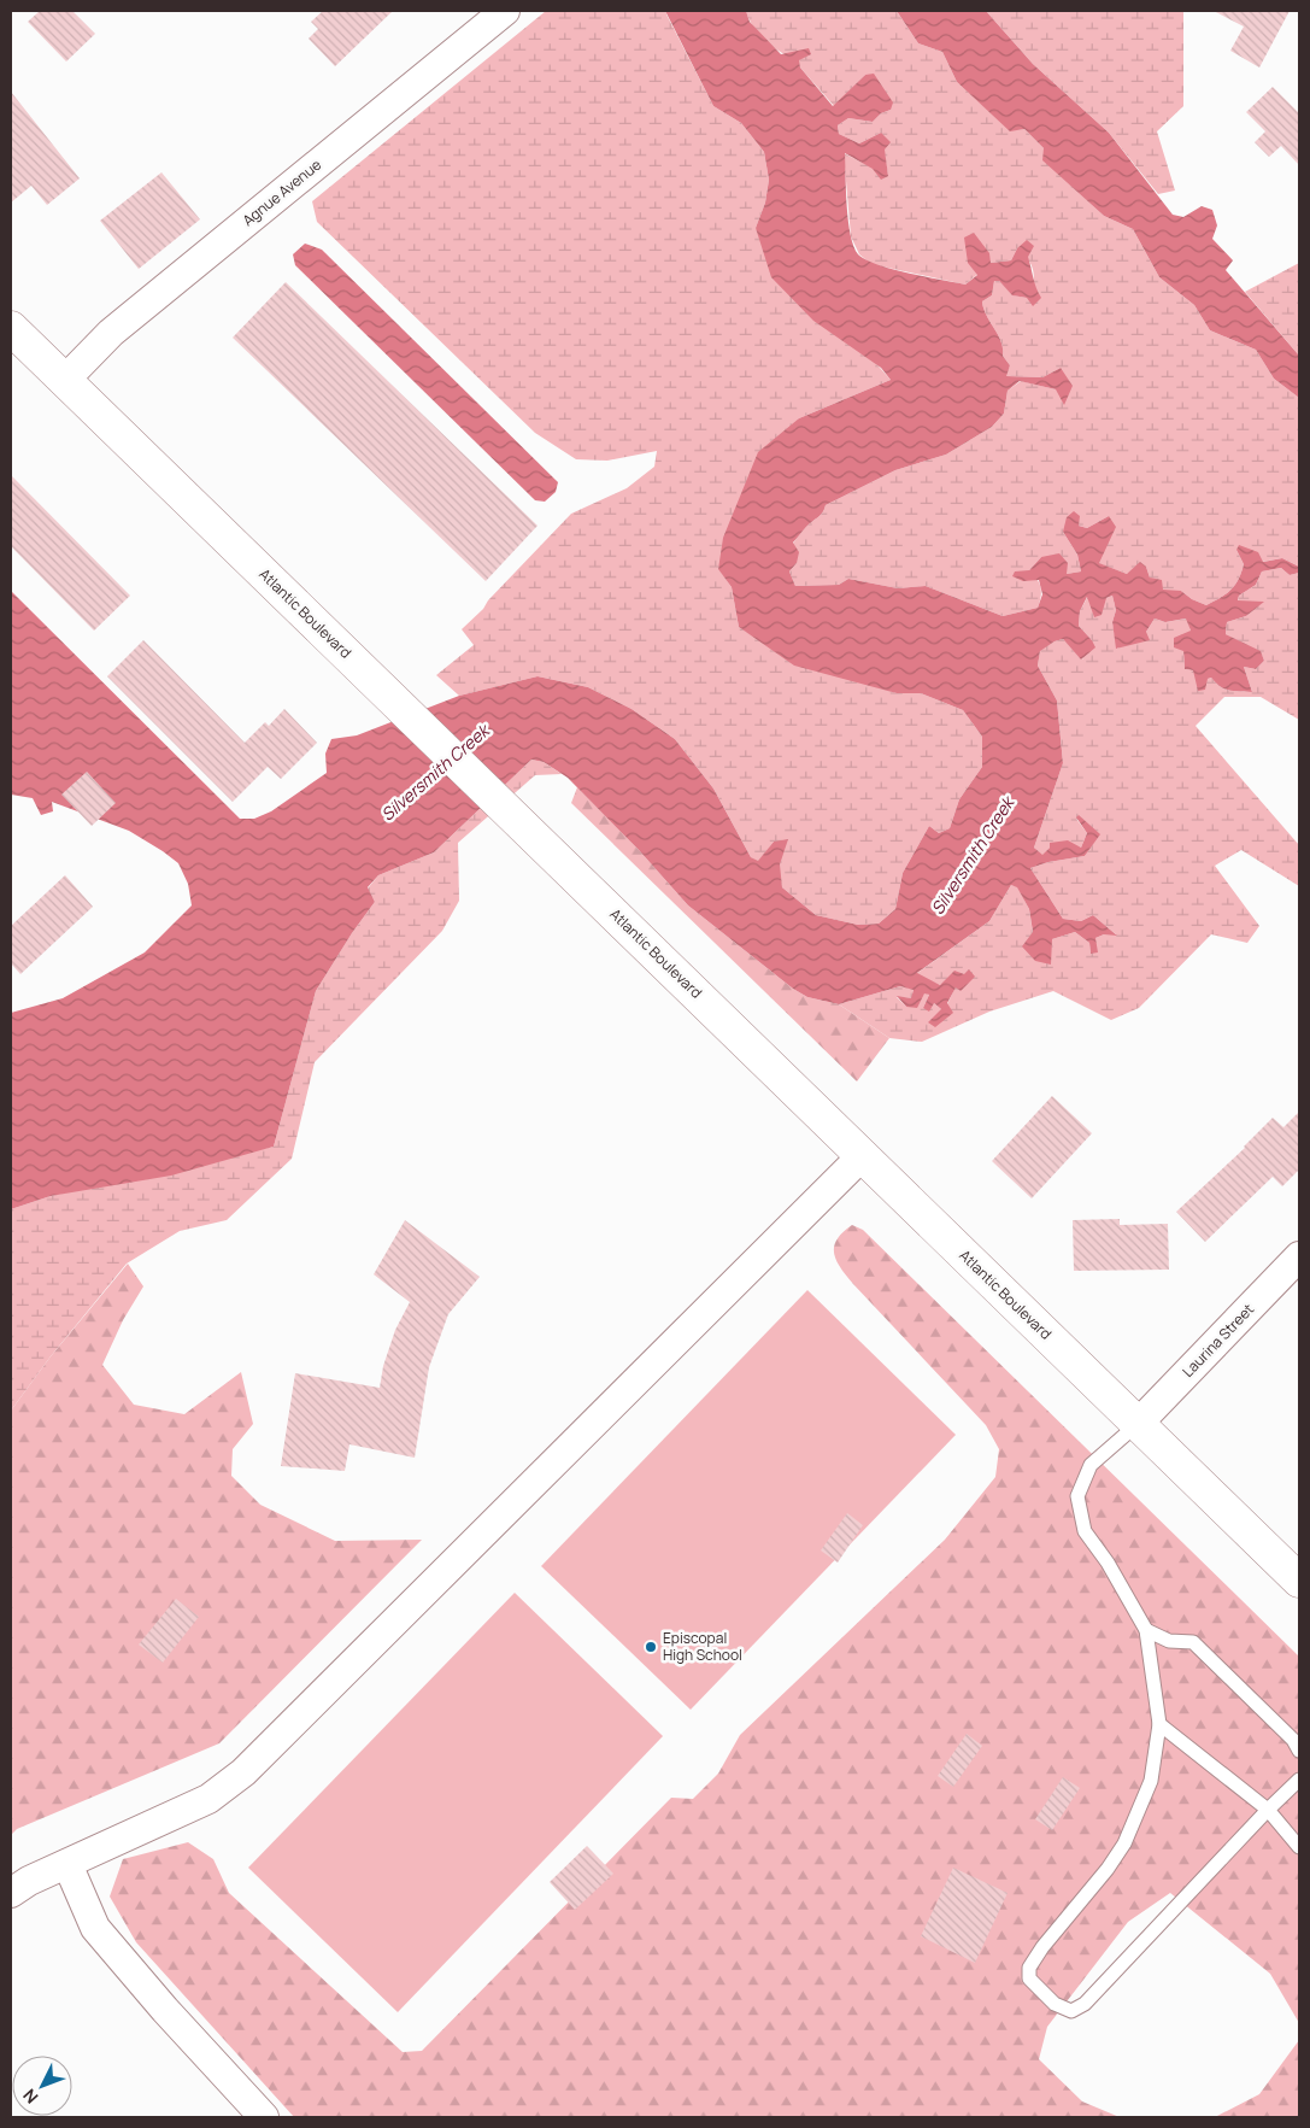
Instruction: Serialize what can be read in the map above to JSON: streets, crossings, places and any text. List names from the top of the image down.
{
  "streets": {
    "main road": ["Atlantic Boulevard"],
    "street": ["Agnue Avenue", "Laurina Street"]
  },
  "crossings": [
    ["Agnue Avenue", "Atlantic Boulevard"],
    ["Atlantic Boulevard", "Laurina Street"]
  ],
  "water": ["Silversmith Creek"],
  "places": ["Episcopal High School"],
  "north": "bottom left"
}
